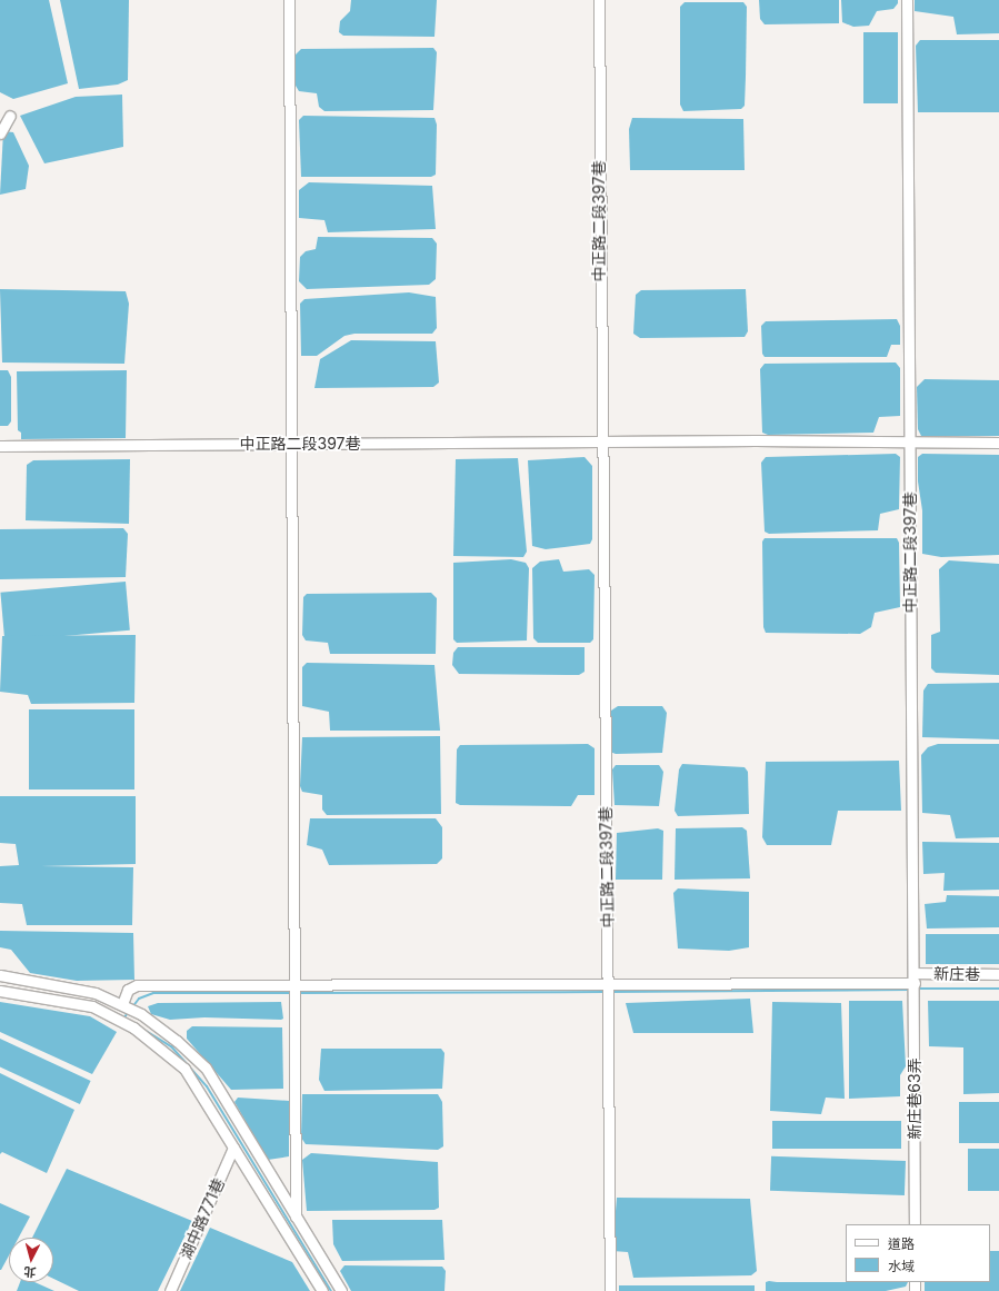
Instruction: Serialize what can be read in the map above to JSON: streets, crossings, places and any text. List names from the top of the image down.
{
  "streets": {
    "street": [
      "中正路二段397巷",
      "新庄巷",
      "新庄巷63弄",
      "湖中路771巷"
    ]
  },
  "crossings": [
    ["中正路二段397巷", "新庄巷"],
    ["中正路二段397巷", "新庄巷63弄"],
    ["新庄巷", "新庄巷63弄"]
  ],
  "legend": ["道路", "水域"],
  "north": "bottom"
}
